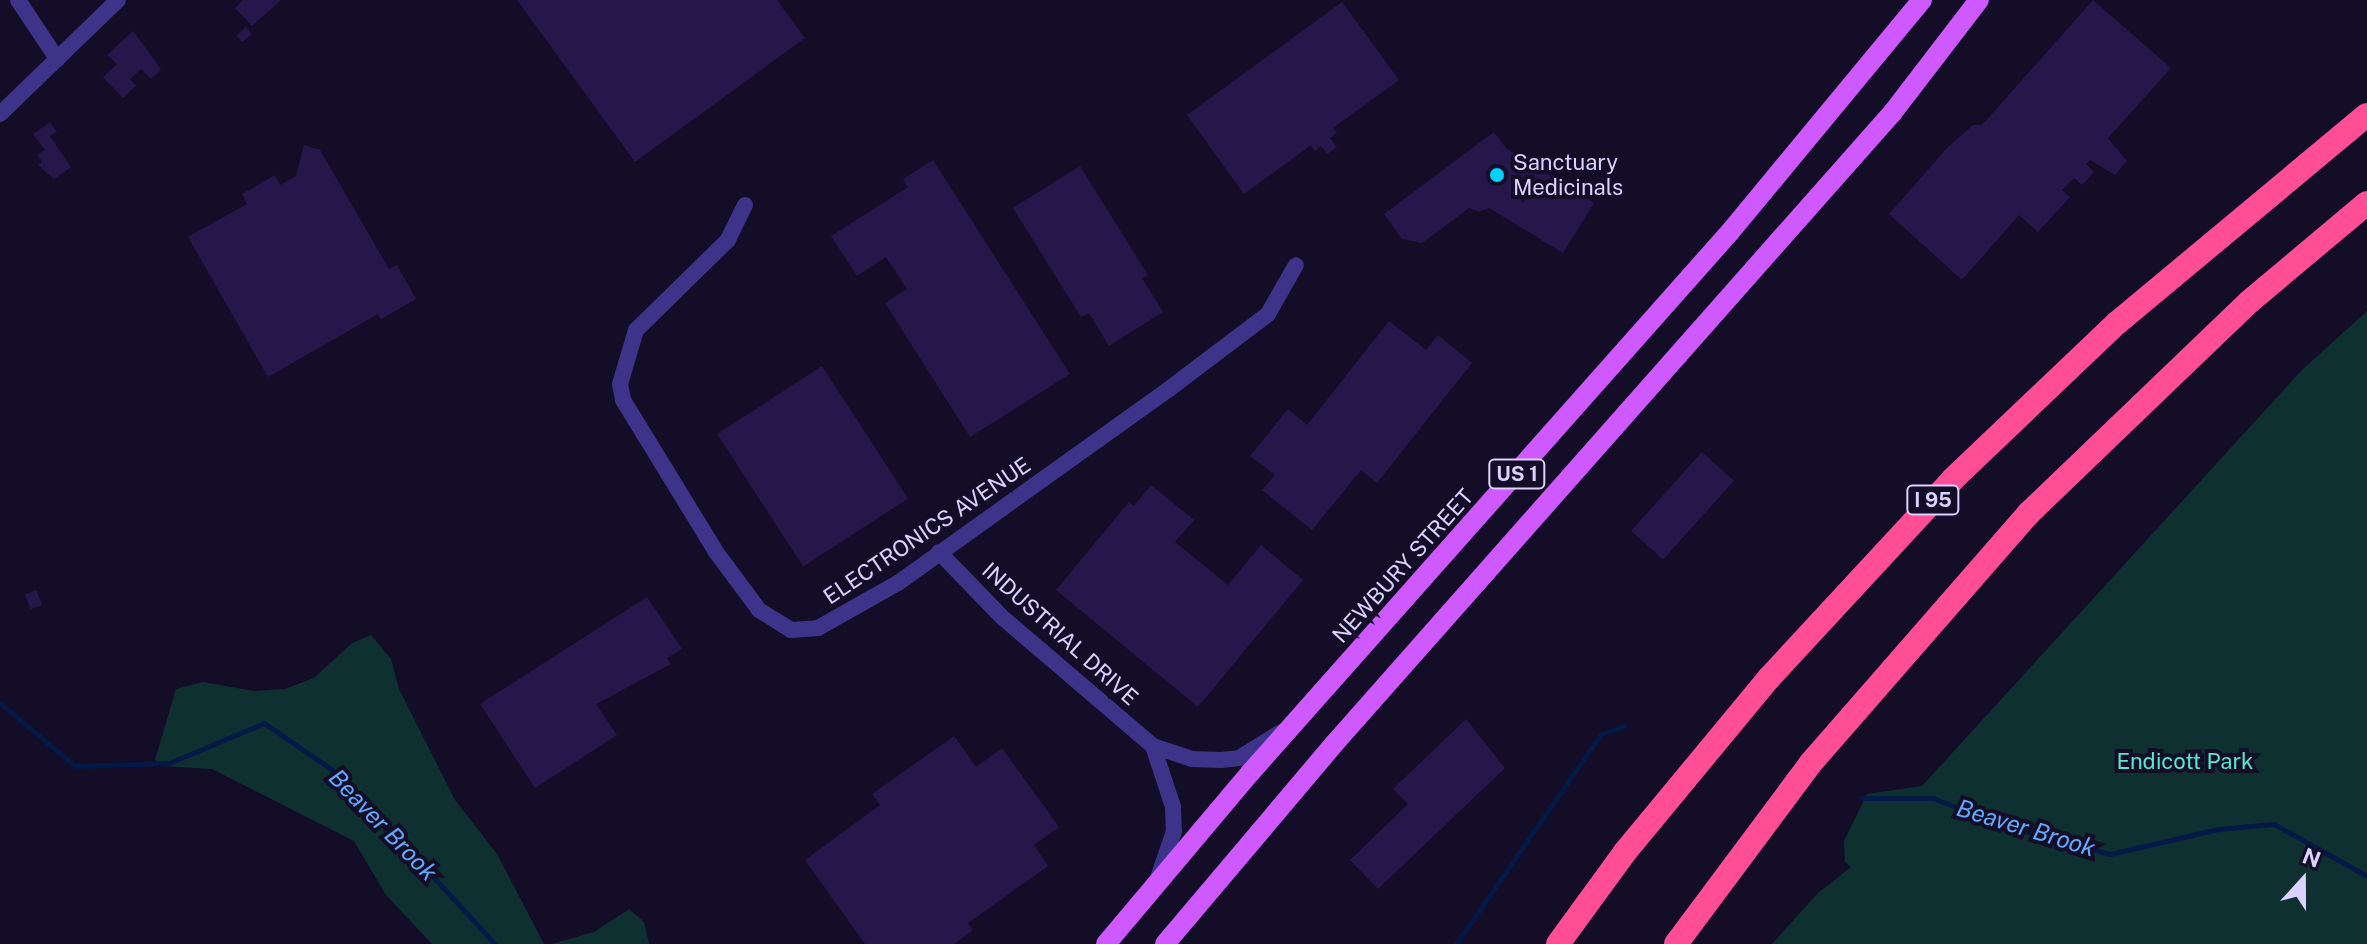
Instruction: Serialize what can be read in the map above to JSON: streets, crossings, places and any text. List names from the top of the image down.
{
  "streets": {
    "highway": ["I 95"],
    "main road": ["US 1", "NEWBURY STREET"],
    "street": ["ELECTRONICS AVENUE", "INDUSTRIAL DRIVE"]
  },
  "crossings": [
    ["ELECTRONICS AVENUE", "INDUSTRIAL DRIVE"],
    ["NEWBURY STREET", "INDUSTRIAL DRIVE"]
  ],
  "water": ["Beaver Brook"],
  "parks": ["Endicott Park"],
  "places": ["Sanctuary Medicinals"],
  "north": "top"
}
